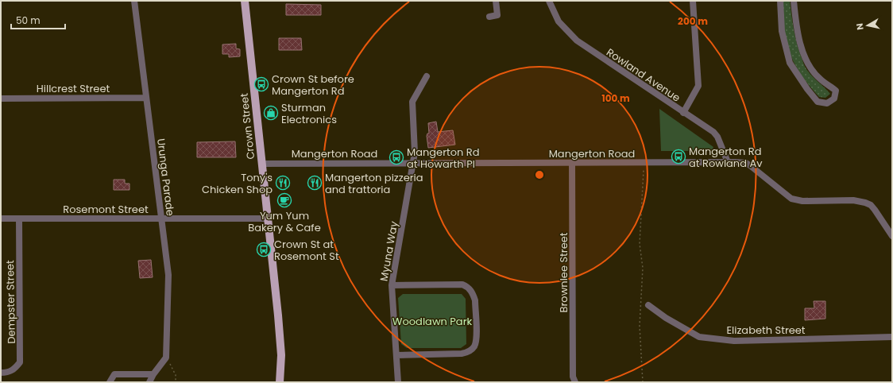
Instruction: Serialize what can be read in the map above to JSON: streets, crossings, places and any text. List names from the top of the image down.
{
  "streets": {
    "main road": ["Crown Street"],
    "street": [
      "Rowland Avenue",
      "Hillcrest Street",
      "Mangerton Road",
      "Urunga Parade",
      "Rosemont Street",
      "Myuna Way",
      "Brownlee Street",
      "Dempster Street",
      "Elizabeth Street"
    ]
  },
  "crossings": [
    ["Rowland Avenue", "Mangerton Road"],
    ["Hillcrest Street", "Urunga Parade"],
    ["Crown Street", "Mangerton Road"],
    ["Crown Street", "Rosemont Street"],
    ["Mangerton Road", "Myuna Way"],
    ["Mangerton Road", "Brownlee Street"],
    ["Urunga Parade", "Rosemont Street"],
    ["Rosemont Street", "Dempster Street"]
  ],
  "parks": ["Woodlawn Park"],
  "places": {
    "bus stop": [
      "Crown St before Mangerton Rd",
      "Mangerton Rd at Rowland Av",
      "Mangerton Rd at Howarth Pl",
      "Crown St at Rosemont St"
    ],
    "shop": ["Sturman Electronics"],
    "restaurant": ["Tony's Chicken Shop", "Mangerton pizzeria and trattoria"],
    "cafe": ["Yum Yum Bakery & Cafe"]
  },
  "scale_bar": "50 m",
  "north": "left",
  "rings": ["200 m", "100 m"]
}
